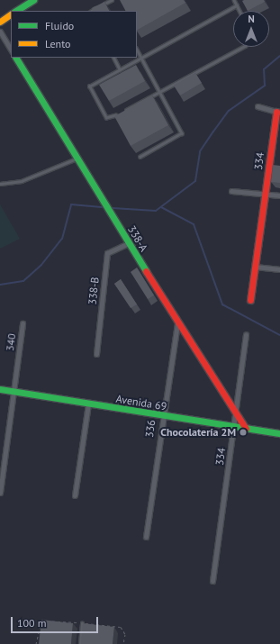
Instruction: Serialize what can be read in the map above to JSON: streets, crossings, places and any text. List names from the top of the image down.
{
  "streets": {
    "street": [
      "334",
      "338-A",
      "338-B",
      "340",
      "Avenida 69",
      "336"
    ]
  },
  "crossings": [
    ["334", "338-A"],
    ["334", "Avenida 69"],
    ["338-A", "338-B"],
    ["338-A", "Avenida 69"],
    ["338-A", "336"],
    ["340", "Avenida 69"],
    ["Avenida 69", "336"]
  ],
  "places": ["Chocolatería 2M"],
  "legend": ["Fluido", "Lento"],
  "scale_bar": "100 m",
  "north": "top"
}
